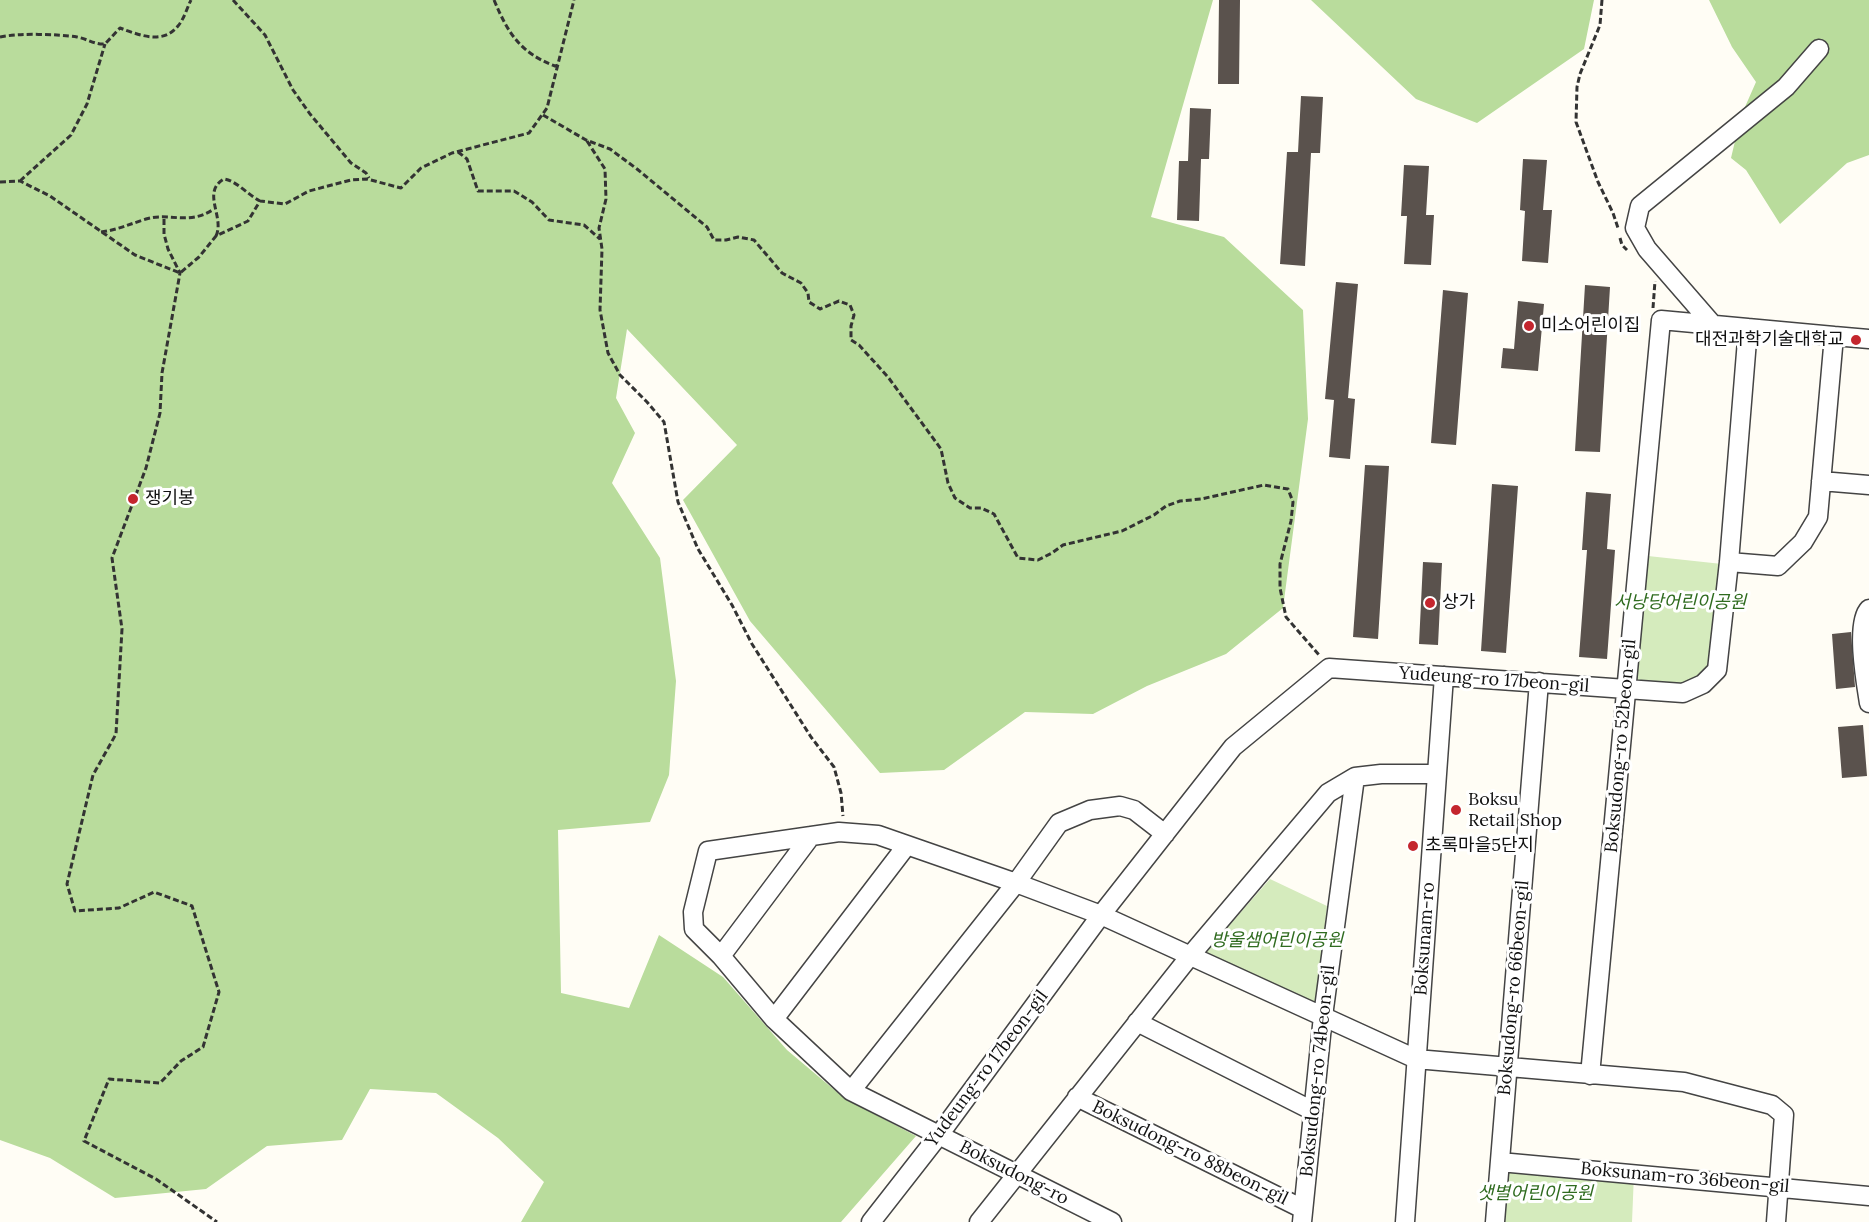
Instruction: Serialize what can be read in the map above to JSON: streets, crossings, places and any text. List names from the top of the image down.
{
  "streets": {
    "street": [
      "Yudeung-ro 17beon-gil",
      "Boksudong-ro 52beon-gil",
      "Boksunam-ro",
      "Boksudong-ro 66beon-gil",
      "Boksudong-ro 74beon-gil",
      "Boksudong-ro 88beon-gil",
      "Boksudong-ro",
      "Boksunam-ro 36beon-gil"
    ]
  },
  "crossings": [
    ["Yudeung-ro 17beon-gil", "Boksudong-ro 52beon-gil"],
    ["Yudeung-ro 17beon-gil", "Boksunam-ro"],
    ["Yudeung-ro 17beon-gil", "Boksudong-ro 66beon-gil"],
    ["Yudeung-ro 17beon-gil", "Boksudong-ro"],
    ["Boksunam-ro", "Boksudong-ro 88beon-gil"],
    ["Boksudong-ro 66beon-gil", "Boksunam-ro 36beon-gil"],
    ["Boksudong-ro 74beon-gil", "Boksudong-ro 88beon-gil"],
    ["Boksudong-ro 88beon-gil", "Boksudong-ro"]
  ],
  "parks": ["서낭당어린이공원", "방울샘어린이공원", "샛별어린이공원"],
  "places": [
    "미소어린이집",
    "대전과학기술대학교",
    "쟁기봉",
    "상가",
    "Boksu Retail Shop",
    "초록마을5단지"
  ]
}
